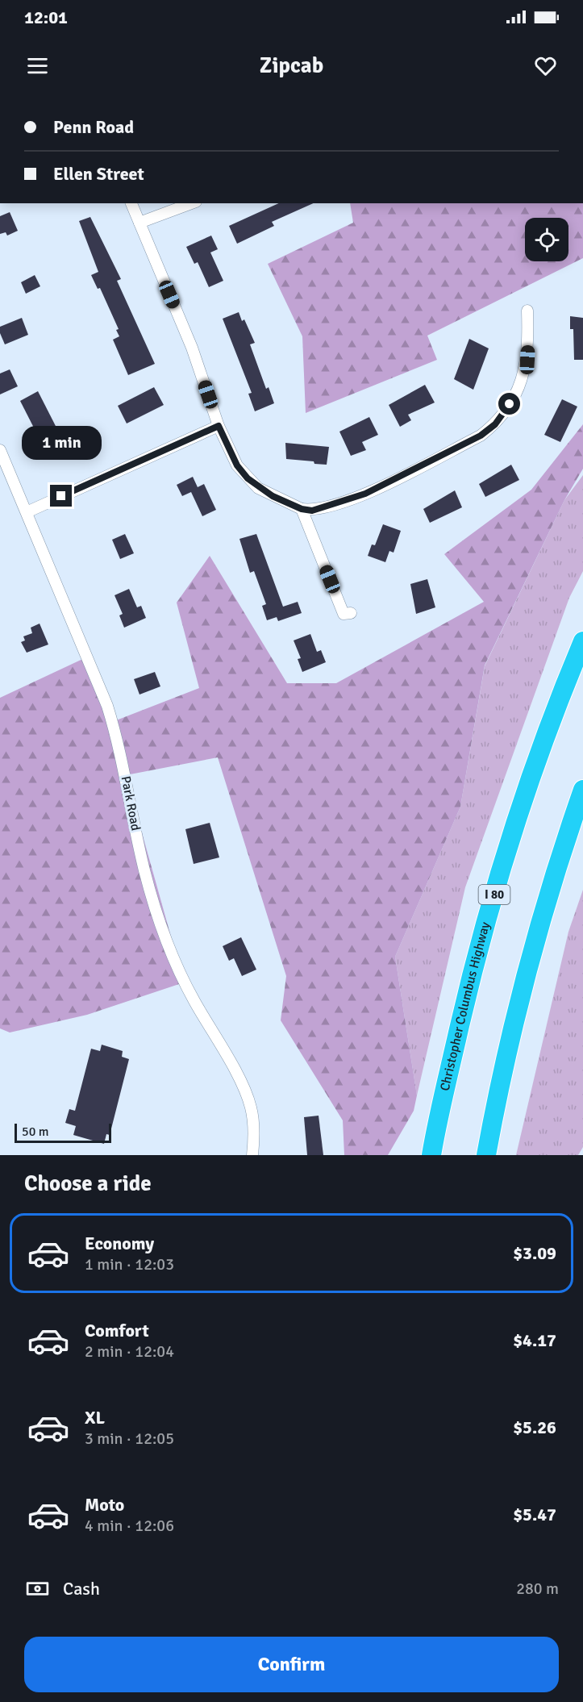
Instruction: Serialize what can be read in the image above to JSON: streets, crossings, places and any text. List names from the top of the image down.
{
  "streets": {
    "highway": ["I 80", "Christopher Columbus Highway"],
    "street": ["Park Road"]
  },
  "scale_bar": "50 m",
  "page": {
    "status": "12:01",
    "header": "Zipcab",
    "banner": ["Penn Road", "Ellen Street"],
    "bubble": "1 min",
    "scale": "50 m",
    "heading": "Choose a ride",
    "list": [
      {
        "name": "Economy",
        "note": "1 min · 12:03",
        "value": "$3.09"
      },
      {
        "name": "Comfort",
        "note": "2 min · 12:04",
        "value": "$4.17"
      },
      {
        "name": "XL",
        "note": "3 min · 12:05",
        "value": "$5.26"
      },
      {
        "name": "Moto",
        "note": "4 min · 12:06",
        "value": "$5.47"
      }
    ],
    "pay": ["Cash", "280 m"],
    "buttons": "Confirm"
  }
}
